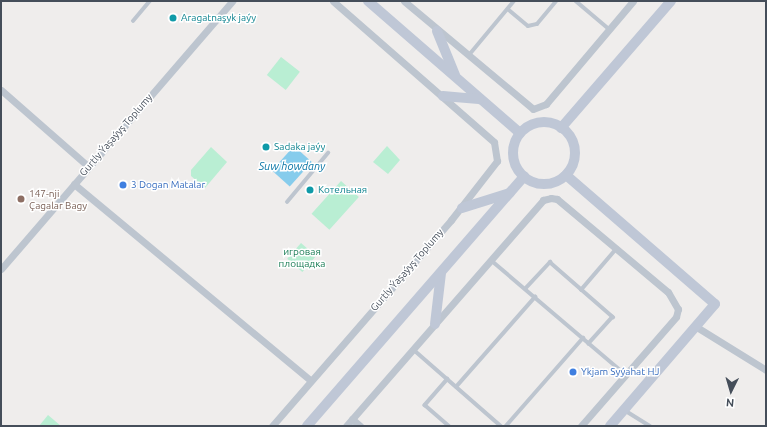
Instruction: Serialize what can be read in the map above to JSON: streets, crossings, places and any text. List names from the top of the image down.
{
  "streets": {
    "street": ["Gurtly Ýaşaýyş Toplumy"]
  },
  "water": ["Suw howdany"],
  "parks": ["игровая площадка"],
  "places": [
    "Aragatnaşyk jaýy",
    "Sadaka jaýy",
    "3 Dogan Matalar",
    "Котельная",
    "147-nji Çagalar Bagy",
    "Ykjam Syýahat HJ"
  ],
  "north": "bottom"
}
